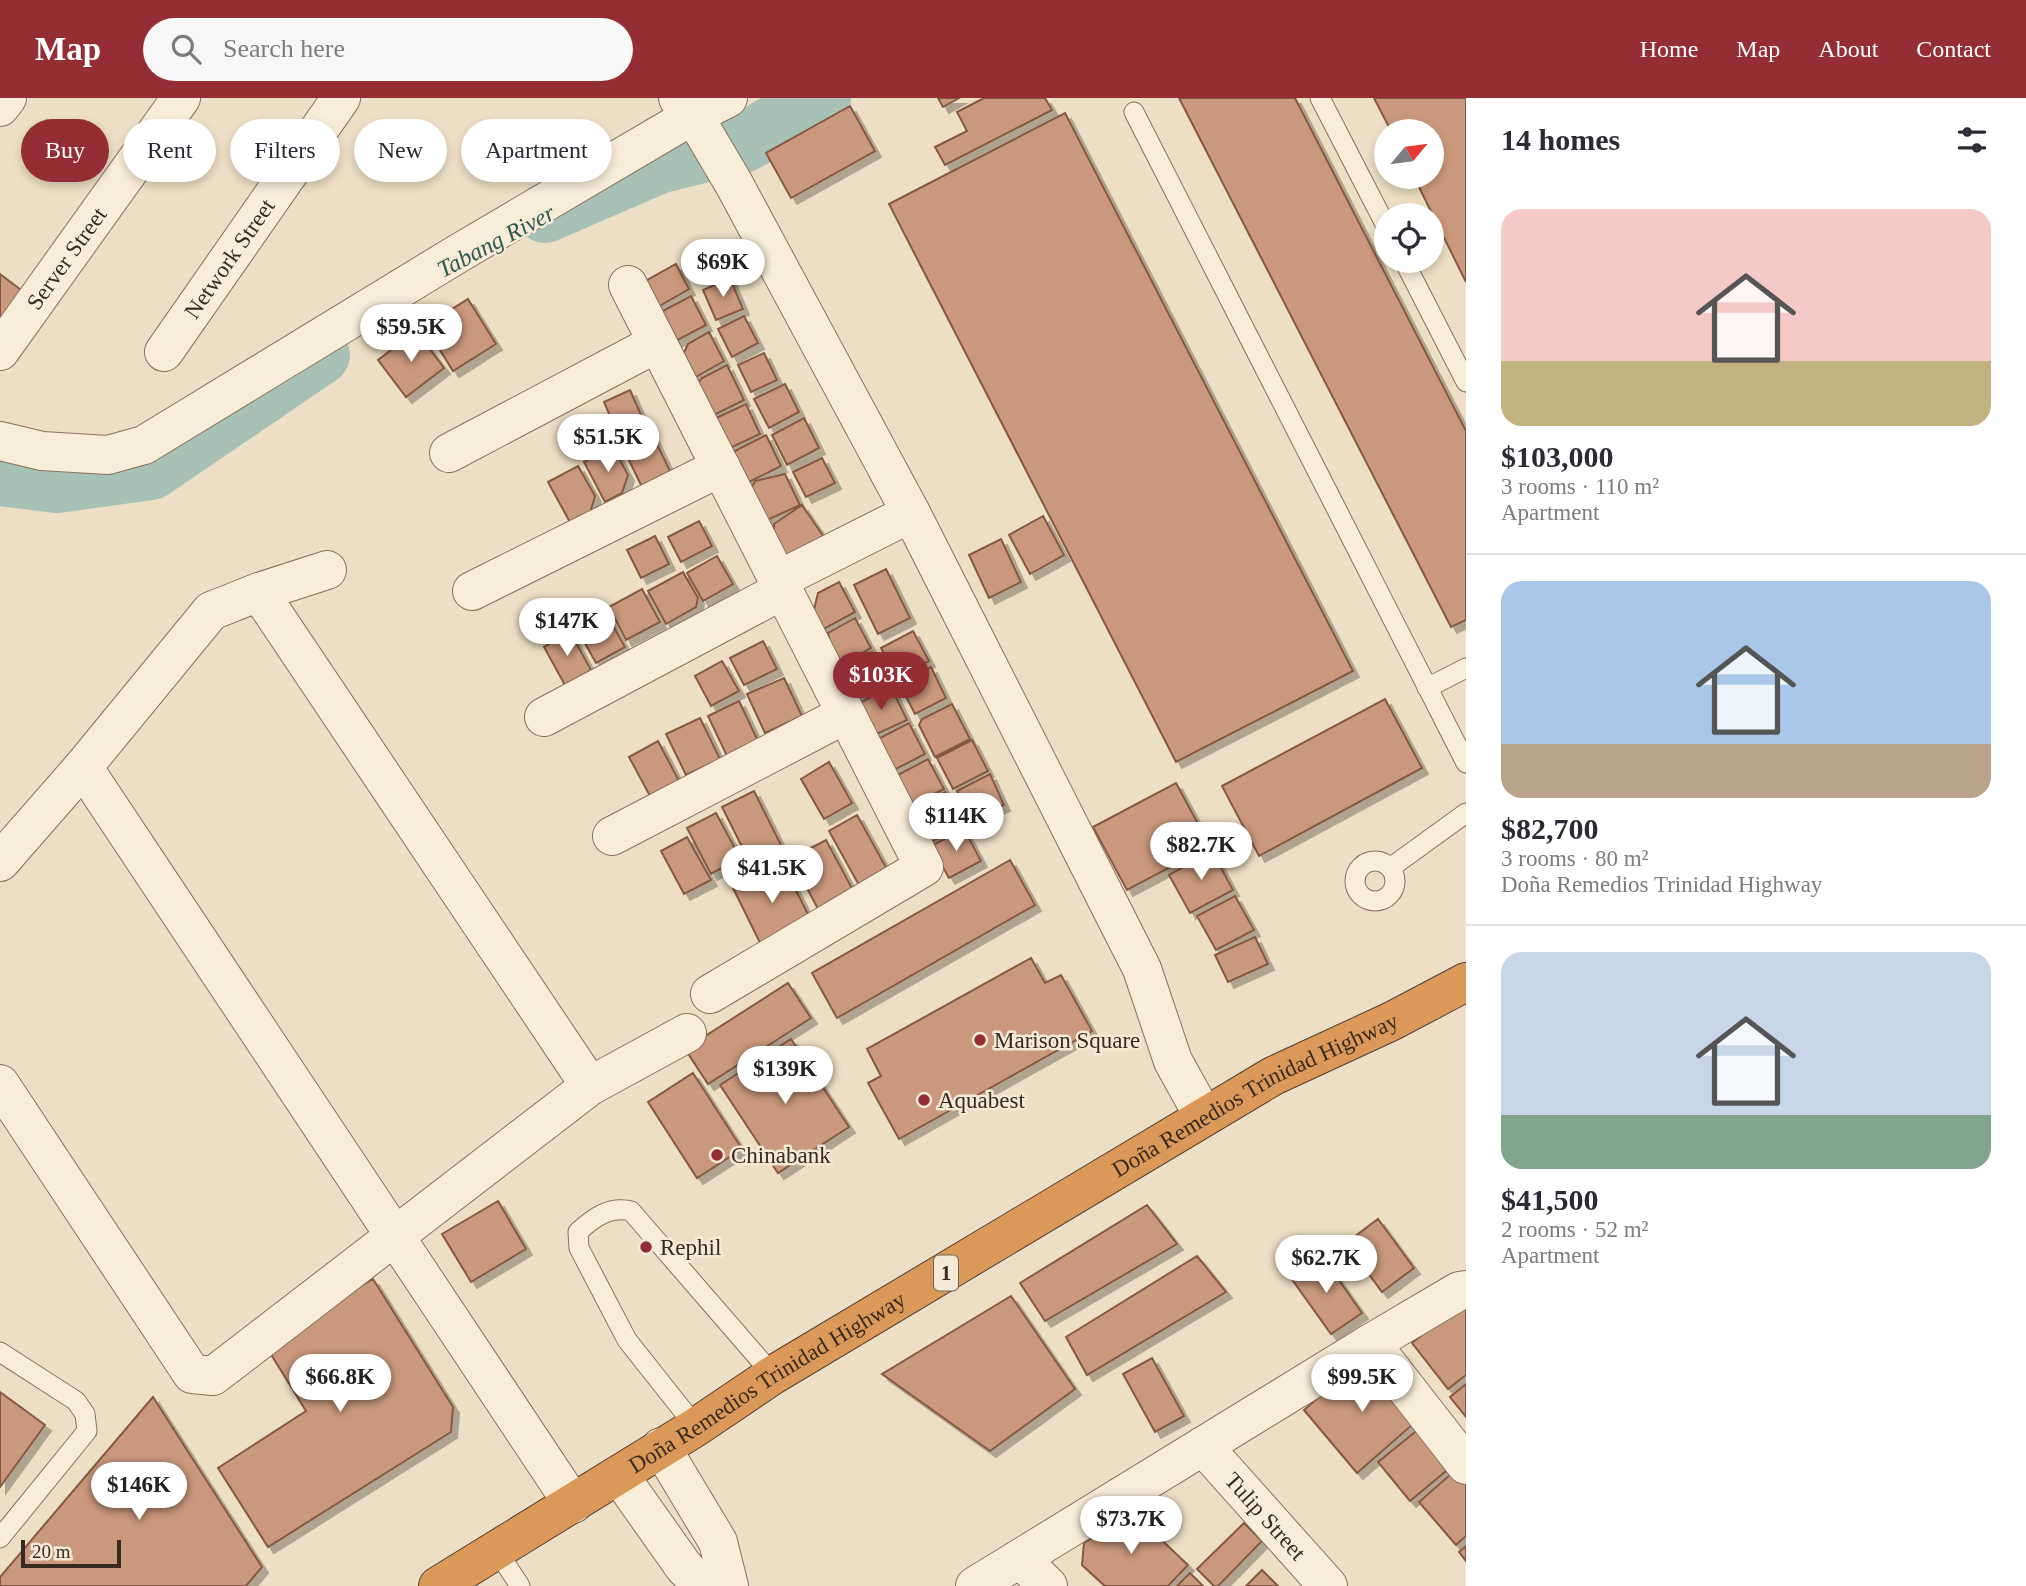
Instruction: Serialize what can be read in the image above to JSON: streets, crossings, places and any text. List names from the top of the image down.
{
  "streets": {
    "highway": ["Doña Remedios Trinidad Highway", "1"],
    "street": ["Server Street", "Network Street", "Tulip Street"]
  },
  "water": ["Tabang River"],
  "places": [
    "Marison Square",
    "Aquabest",
    "Chinabank",
    "Rephil"
  ],
  "scale_bar": "20 m",
  "north": "top right",
  "page": {
    "header": "Map",
    "search": "Search here",
    "nav": [
      "Home",
      "Map",
      "About",
      "Contact"
    ],
    "heading": "14 homes",
    "chip": [
      "Buy",
      "Rent",
      "Filters",
      "New",
      "Apartment"
    ],
    "list": [
      {
        "name": "$103,000",
        "note": "3 rooms · 110 m² · Apartment"
      },
      {
        "name": "$82,700",
        "note": "3 rooms · 80 m² · Doña Remedios Trinidad Highway"
      },
      {
        "name": "$41,500",
        "note": "2 rooms · 52 m² · Apartment"
      }
    ],
    "price": [
      "$69K",
      "$59.5K",
      "$51.5K",
      "$147K",
      "$103K",
      "$114K",
      "$82.7K",
      "$41.5K",
      "$139K",
      "$62.7K",
      "$66.8K",
      "$99.5K",
      "$146K",
      "$73.7K"
    ],
    "scale": "20 m"
  }
}
